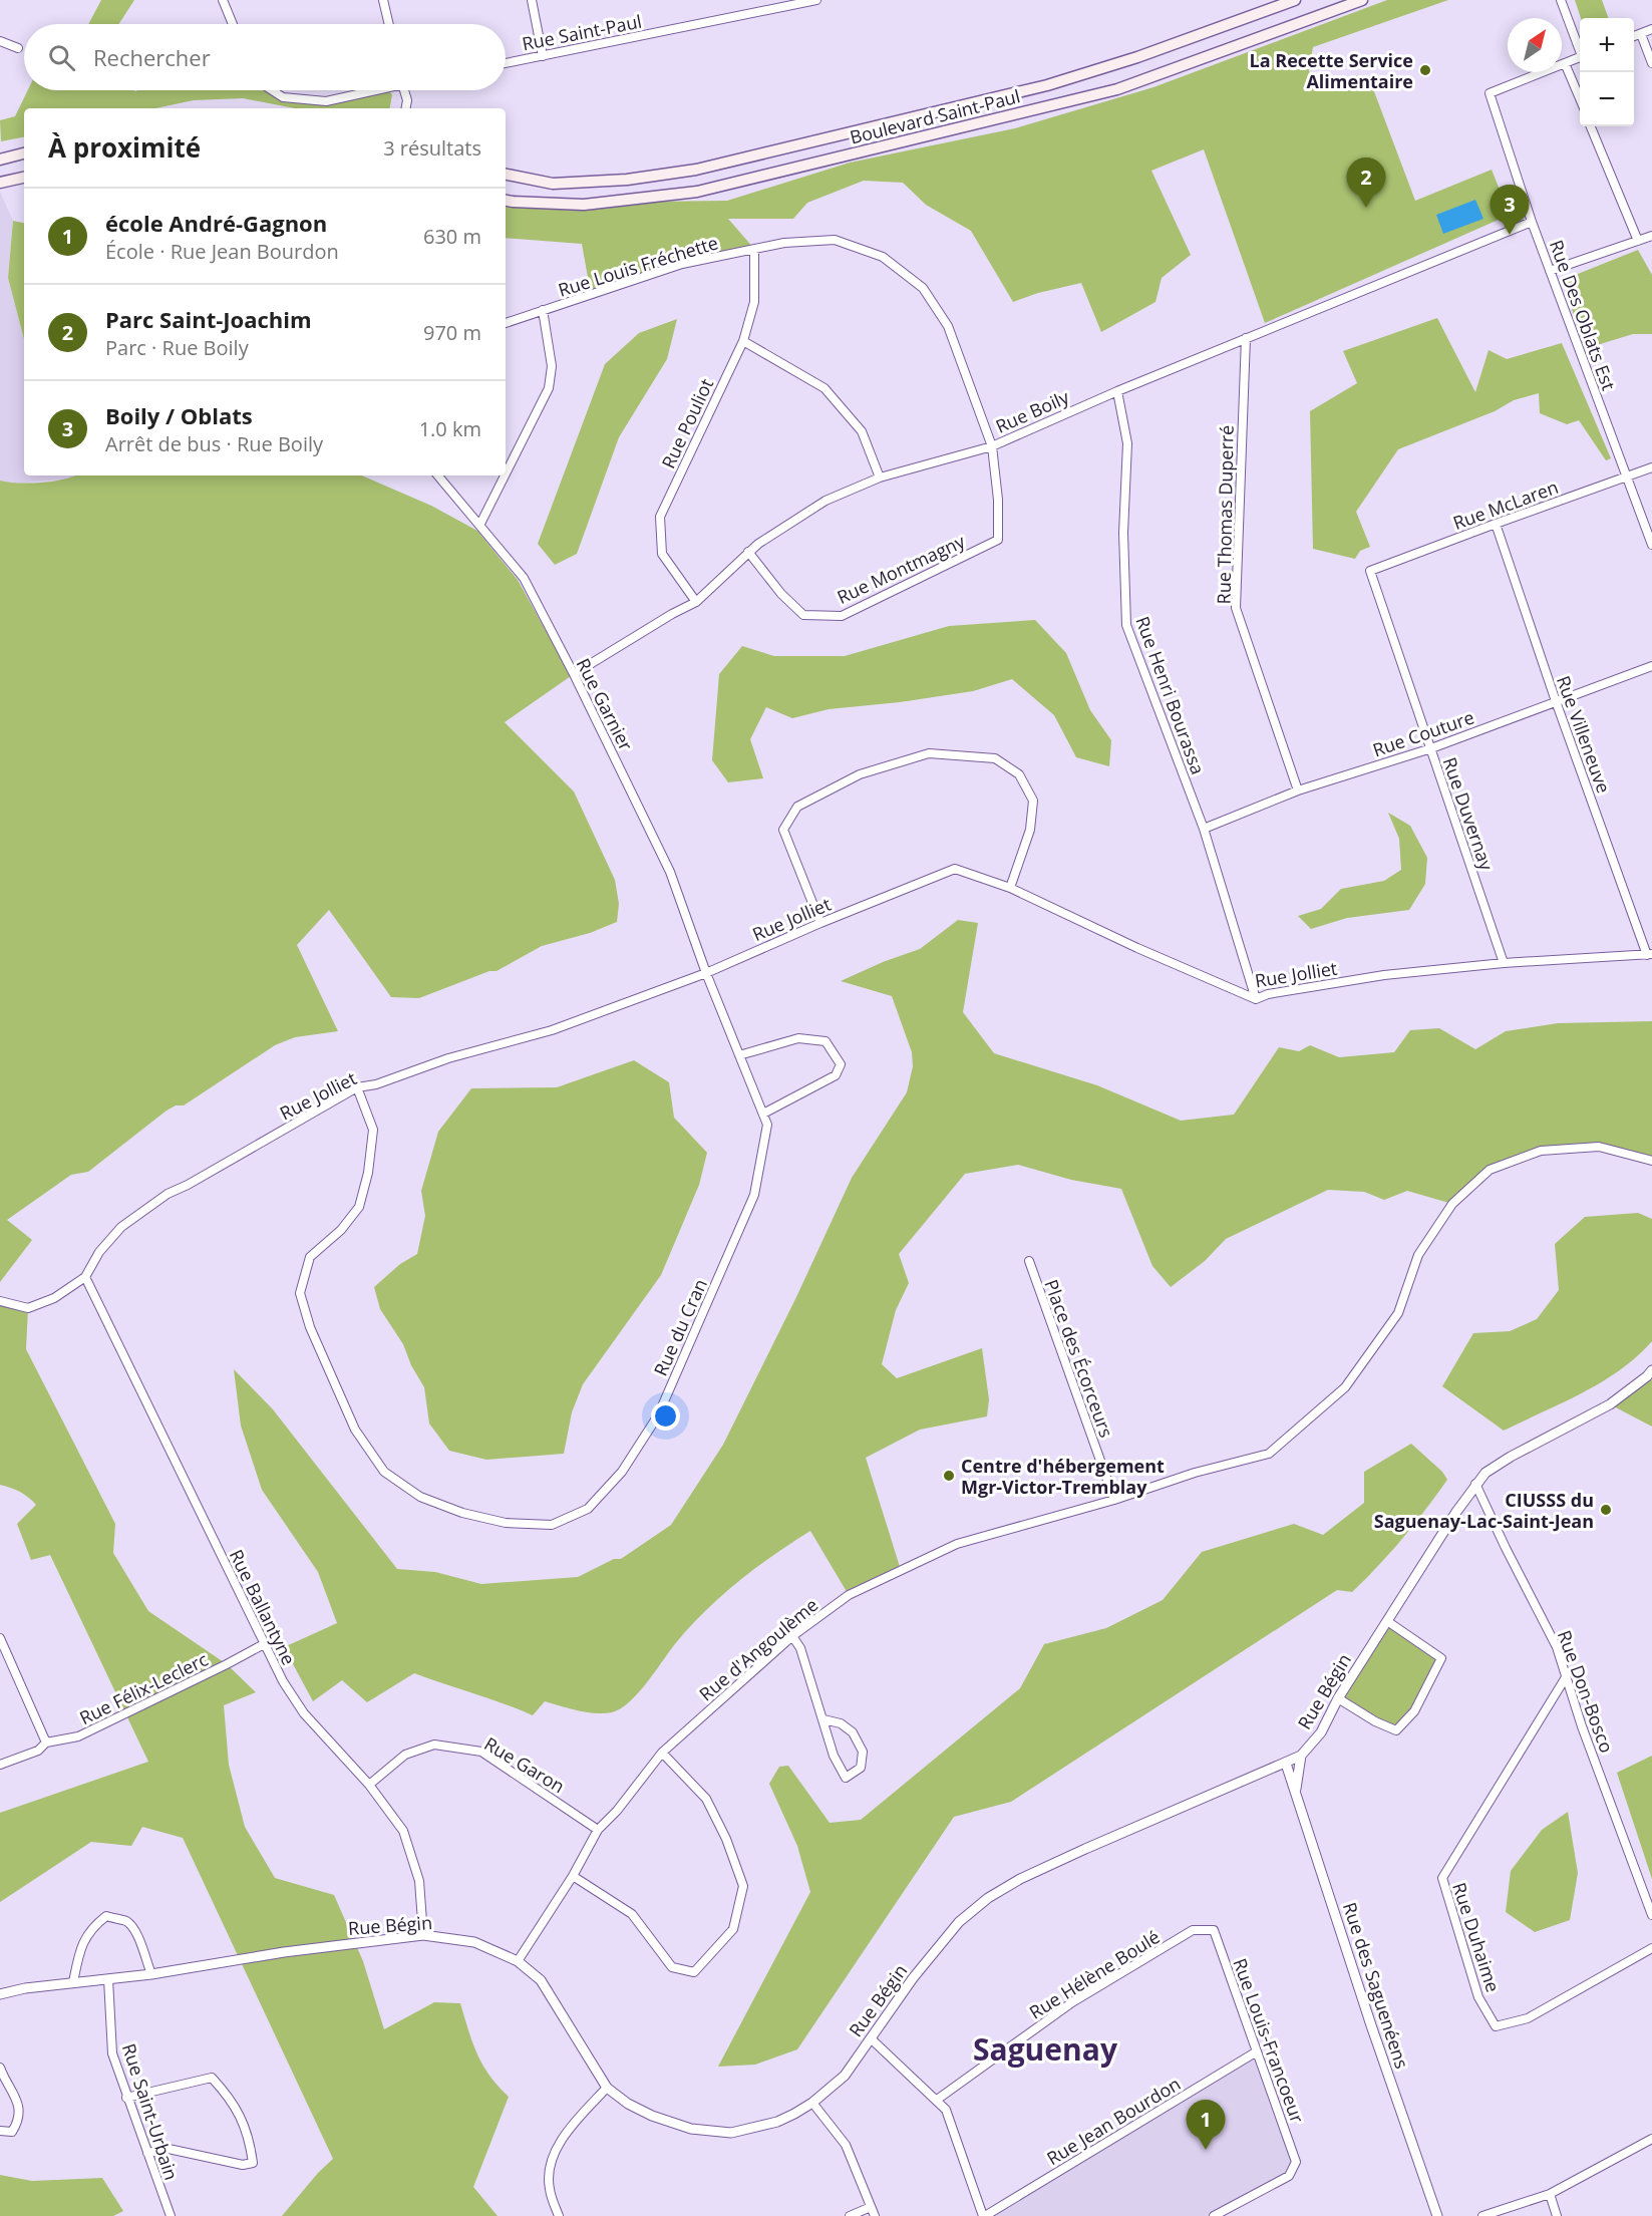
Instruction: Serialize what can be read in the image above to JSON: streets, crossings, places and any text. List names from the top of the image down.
{
  "streets": {
    "main road": ["Boulevard Saint-Paul"],
    "street": [
      "Rue Saint-Paul",
      "Rue Louis Fréchette",
      "Rue Des Oblats Est",
      "Rue Boily",
      "Rue Pouliot",
      "Rue McLaren",
      "Rue Thomas Duperré",
      "Rue Montmagny",
      "Rue Henri Bourassa",
      "Rue Garnier",
      "Rue Couture",
      "Rue Villeneuve",
      "Rue Duvernay",
      "Rue Jolliet",
      "Rue du Cran",
      "Place des Écorceurs",
      "Rue Ballantyne",
      "Rue d'Angoulème",
      "Rue Félix-Leclerc",
      "Rue Bégin",
      "Rue Don-Bosco",
      "Rue Garon",
      "Rue Duhaime",
      "Rue Hélène Boulé",
      "Rue des Saguenéens",
      "Rue Louis-Francoeur",
      "Rue Saint-Urbain",
      "Rue Jean Bourdon"
    ]
  },
  "crossings": [
    ["Rue Louis Fréchette", "Rue Boily"],
    ["Rue Louis Fréchette", "Rue Pouliot"],
    ["Rue Louis Fréchette", "Rue Montmagny"],
    ["Rue Des Oblats Est", "Rue Boily"],
    ["Rue Des Oblats Est", "Rue McLaren"],
    ["Rue Boily", "Rue Pouliot"],
    ["Rue Boily", "Rue Thomas Duperré"],
    ["Rue Boily", "Rue Montmagny"],
    ["Rue Boily", "Rue Henri Bourassa"],
    ["Rue Boily", "Rue Garnier"],
    ["Rue McLaren", "Rue Villeneuve"],
    ["Rue McLaren", "Rue Duvernay"],
    ["Rue Thomas Duperré", "Rue Couture"],
    ["Rue Henri Bourassa", "Rue Couture"],
    ["Rue Henri Bourassa", "Rue Jolliet"],
    ["Rue Garnier", "Rue Jolliet"],
    ["Rue Garnier", "Rue du Cran"],
    ["Rue Couture", "Rue Villeneuve"],
    ["Rue Couture", "Rue Duvernay"],
    ["Rue Villeneuve", "Rue Jolliet"],
    ["Rue Duvernay", "Rue Jolliet"],
    ["Rue Jolliet", "Rue du Cran"],
    ["Rue Jolliet", "Rue Ballantyne"],
    ["Place des Écorceurs", "Rue d'Angoulème"],
    ["Rue Ballantyne", "Rue Félix-Leclerc"],
    ["Rue Ballantyne", "Rue Bégin"],
    ["Rue Ballantyne", "Rue Garon"],
    ["Rue d'Angoulème", "Rue Bégin"],
    ["Rue d'Angoulème", "Rue Garon"],
    ["Rue Bégin", "Rue Don-Bosco"],
    ["Rue Bégin", "Rue des Saguenéens"],
    ["Rue Bégin", "Rue Saint-Urbain"],
    ["Rue Don-Bosco", "Rue Duhaime"],
    ["Rue Hélène Boulé", "Rue Louis-Francoeur"],
    ["Rue Louis-Francoeur", "Rue Jean Bourdon"]
  ],
  "districts": ["Saguenay"],
  "places": ["La Recette Service Alimentaire", "Centre d'hébergement Mgr-Victor-Tremblay", "CIUSSS du Saguenay-Lac-Saint-Jean"],
  "north": "top right",
  "page": {
    "map_buttons": ["+", "−"],
    "search": "Rechercher",
    "heading": ["À proximité", "3 résultats"],
    "pins": ["2", "3", "1"],
    "list": [
      {
        "mark": "1",
        "name": "école André-Gagnon",
        "note": "École · Rue Jean Bourdon",
        "value": "630 m"
      },
      {
        "mark": "2",
        "name": "Parc Saint-Joachim",
        "note": "Parc · Rue Boily",
        "value": "970 m"
      },
      {
        "mark": "3",
        "name": "Boily / Oblats",
        "note": "Arrêt de bus · Rue Boily",
        "value": "1.0 km"
      }
    ]
  }
}
